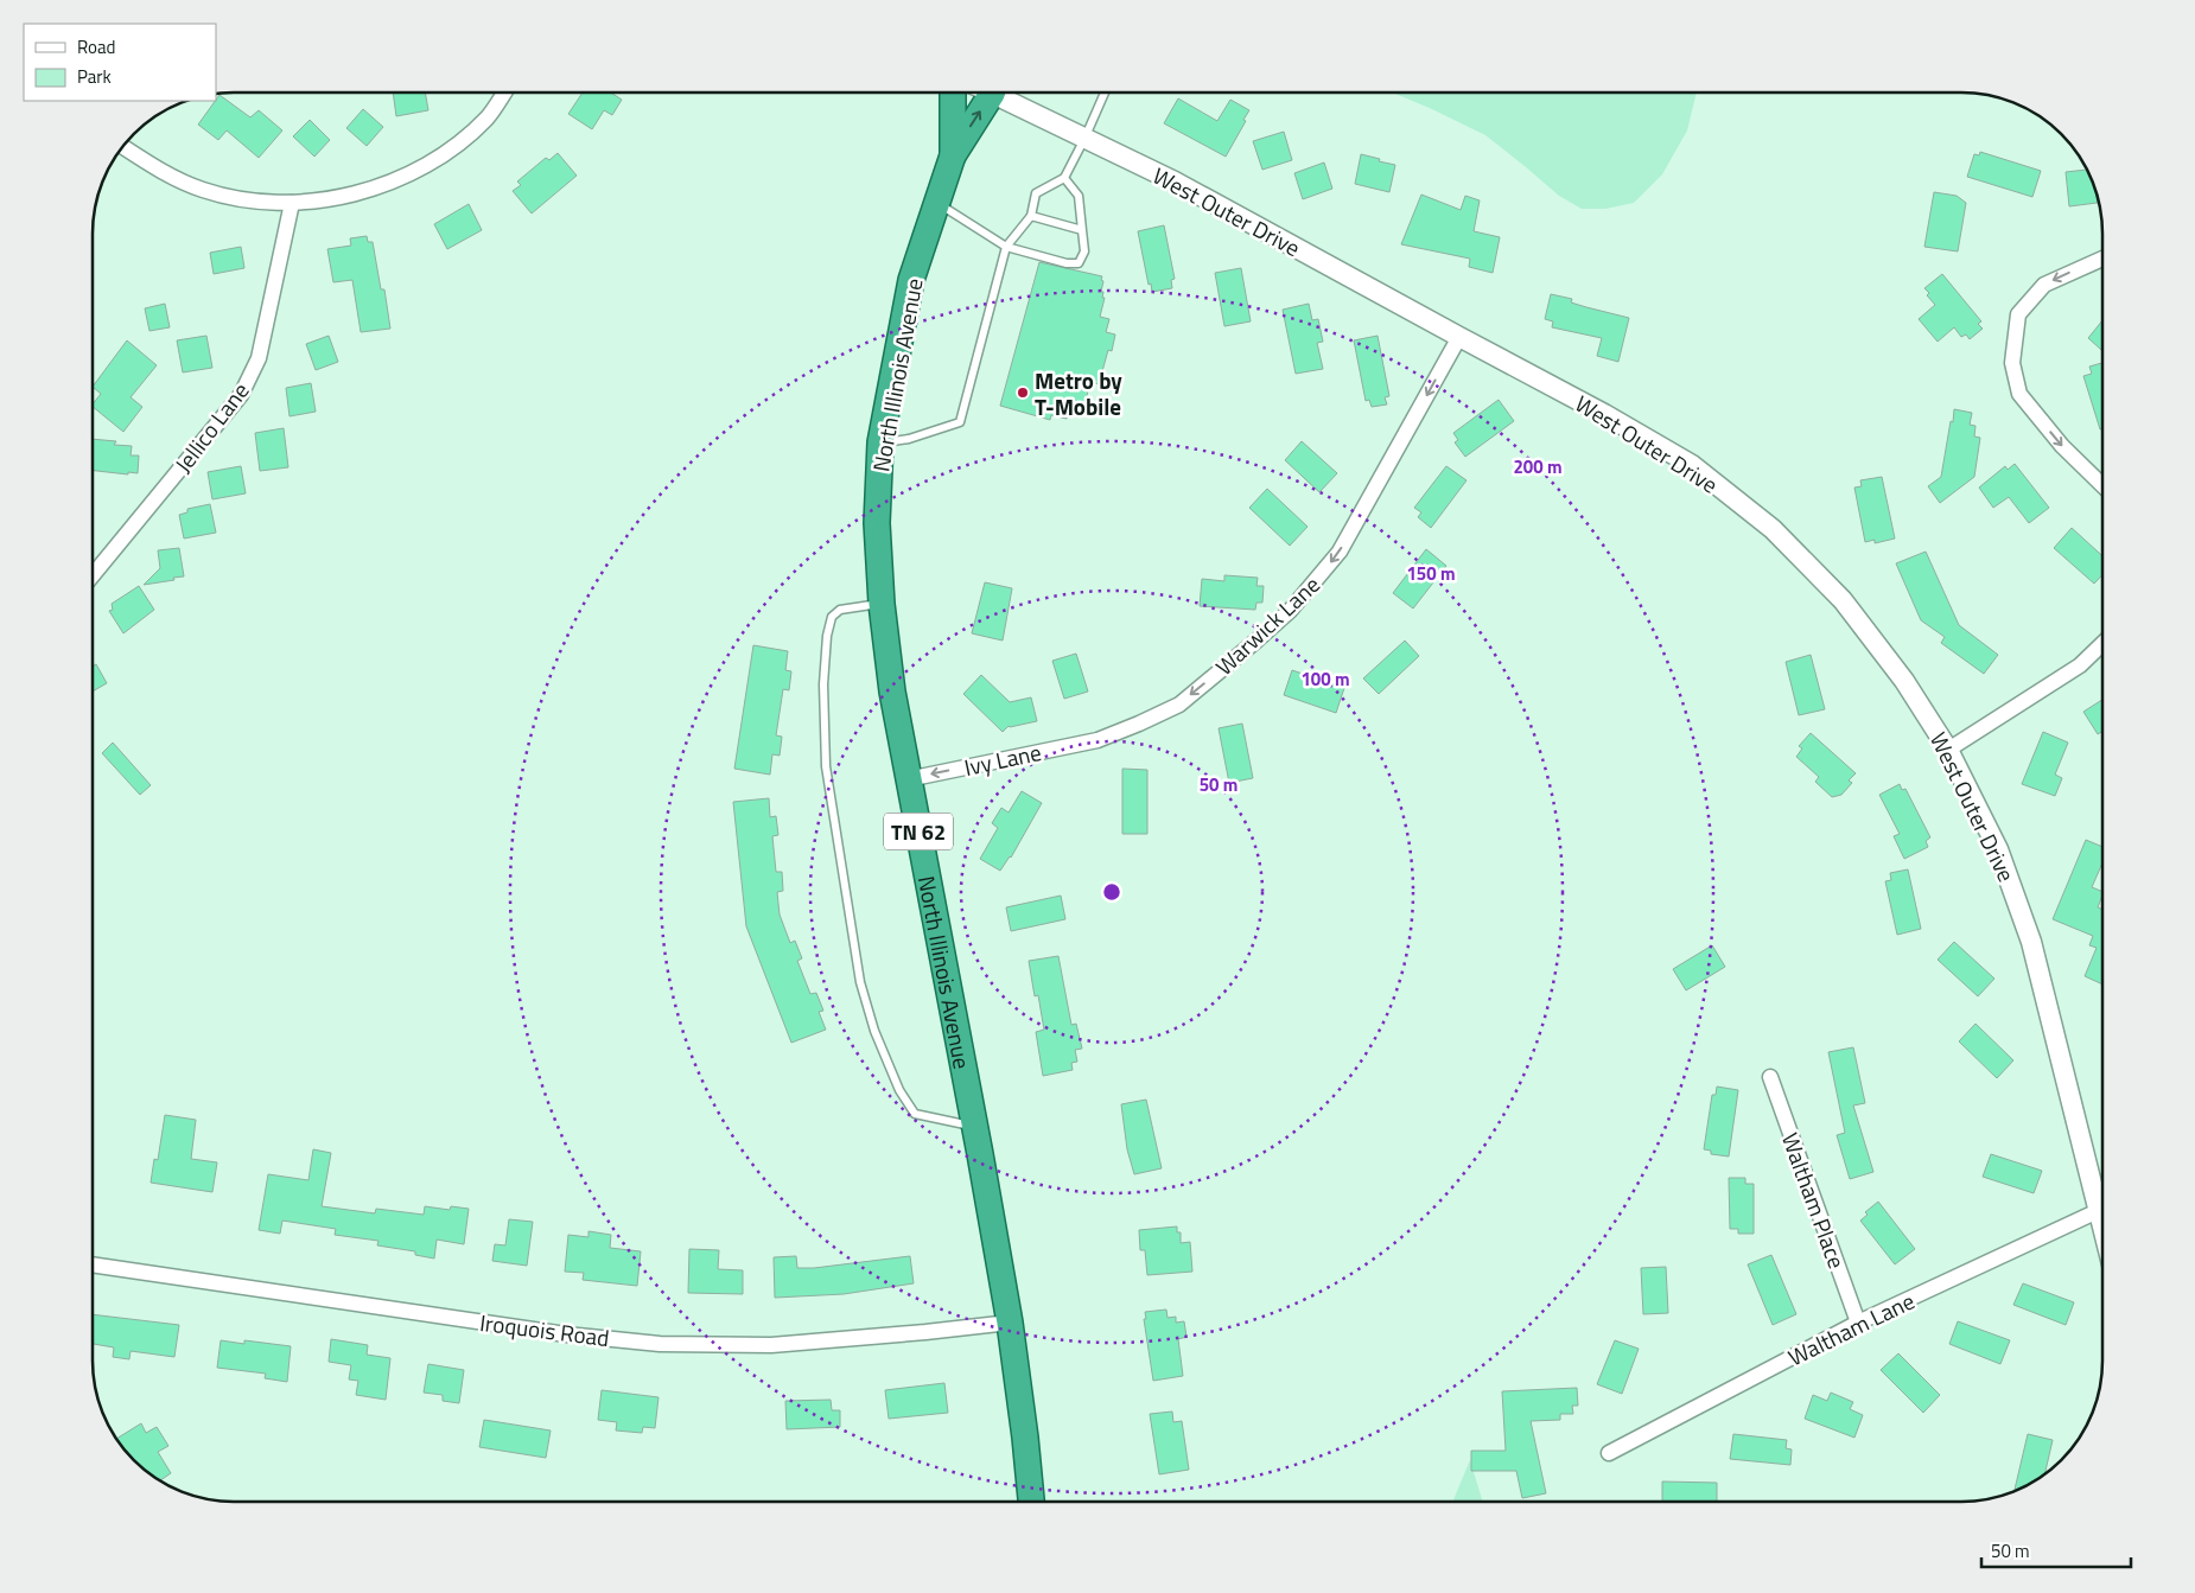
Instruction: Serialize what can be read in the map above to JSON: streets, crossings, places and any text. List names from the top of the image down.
{
  "streets": {
    "highway": ["North Illinois Avenue", "TN 62"],
    "street": [
      "West Outer Drive",
      "Jellico Lane",
      "Warwick Lane",
      "Ivy Lane",
      "Waltham Place",
      "Waltham Lane",
      "Iroquois Road"
    ]
  },
  "crossings": [
    ["West Outer Drive", "Warwick Lane"],
    ["West Outer Drive", "Waltham Lane"],
    ["North Illinois Avenue", "Ivy Lane"],
    ["North Illinois Avenue", "Iroquois Road"],
    ["Warwick Lane", "Ivy Lane"],
    ["Waltham Place", "Waltham Lane"]
  ],
  "one_way": ["Warwick Lane", "Ivy Lane"],
  "places": ["Metro by T-Mobile"],
  "legend": ["Road", "Park"],
  "scale_bar": "50 m",
  "rings": [
    "200 m",
    "150 m",
    "100 m",
    "50 m"
  ]
}
